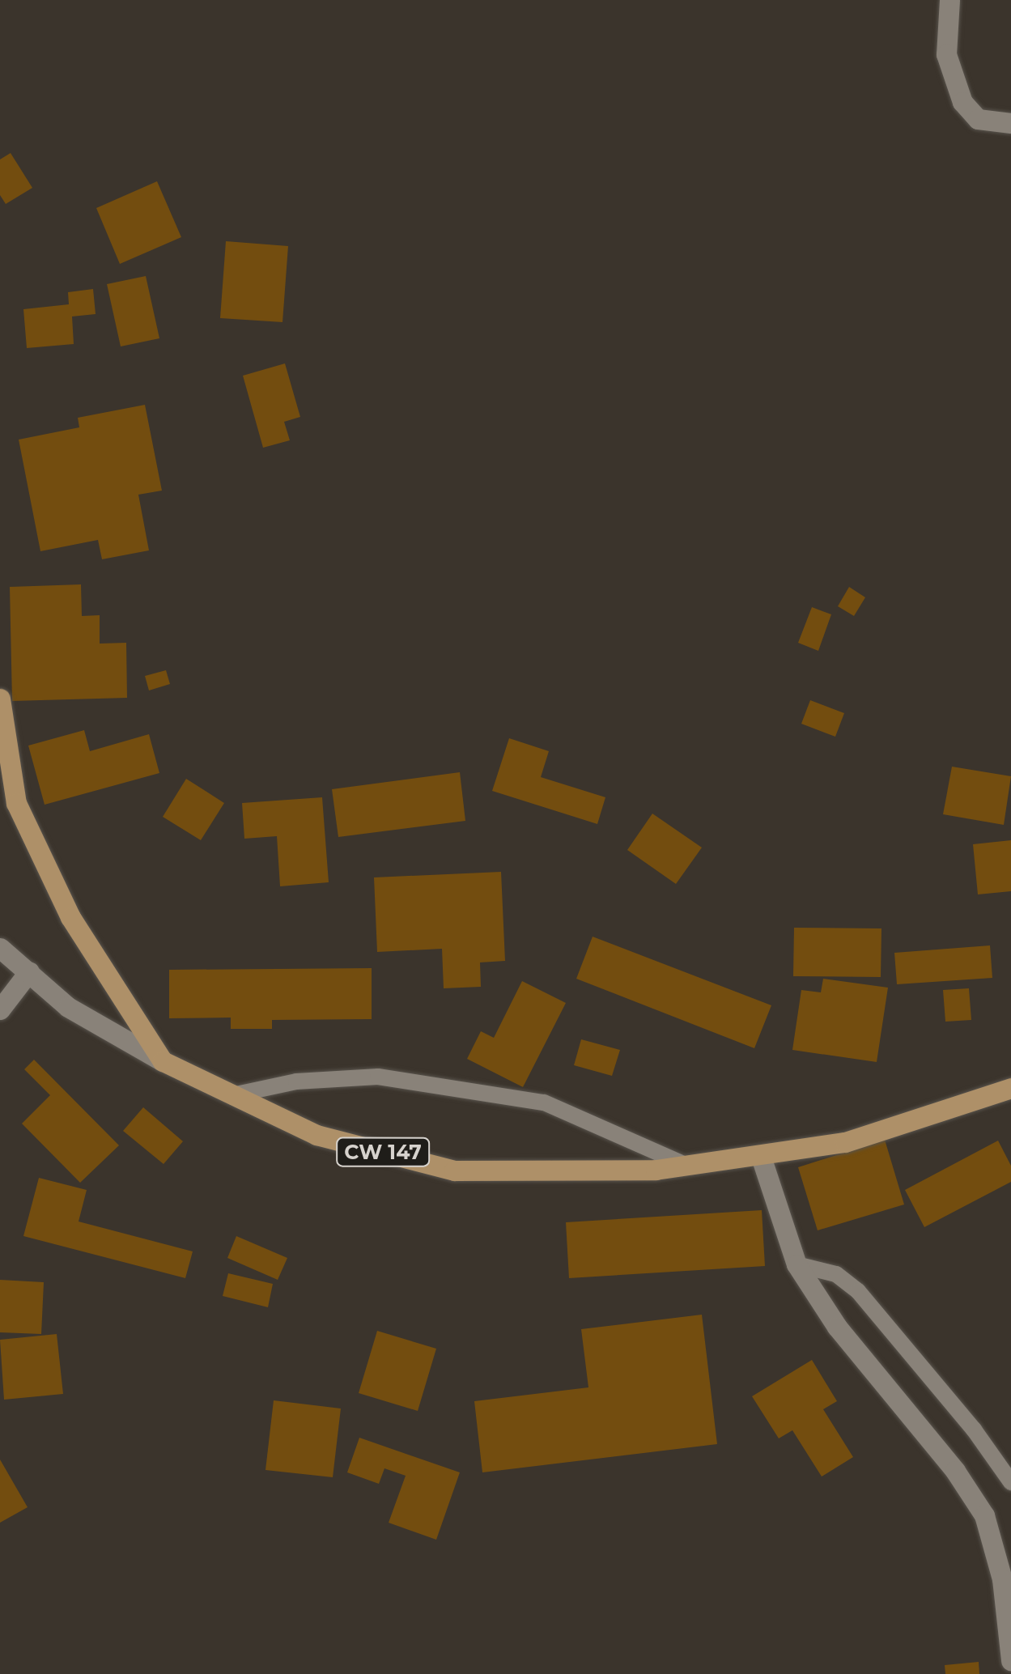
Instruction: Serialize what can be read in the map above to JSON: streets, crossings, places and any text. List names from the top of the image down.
{
  "streets": {
    "main road": ["CW 147"]
  }
}
